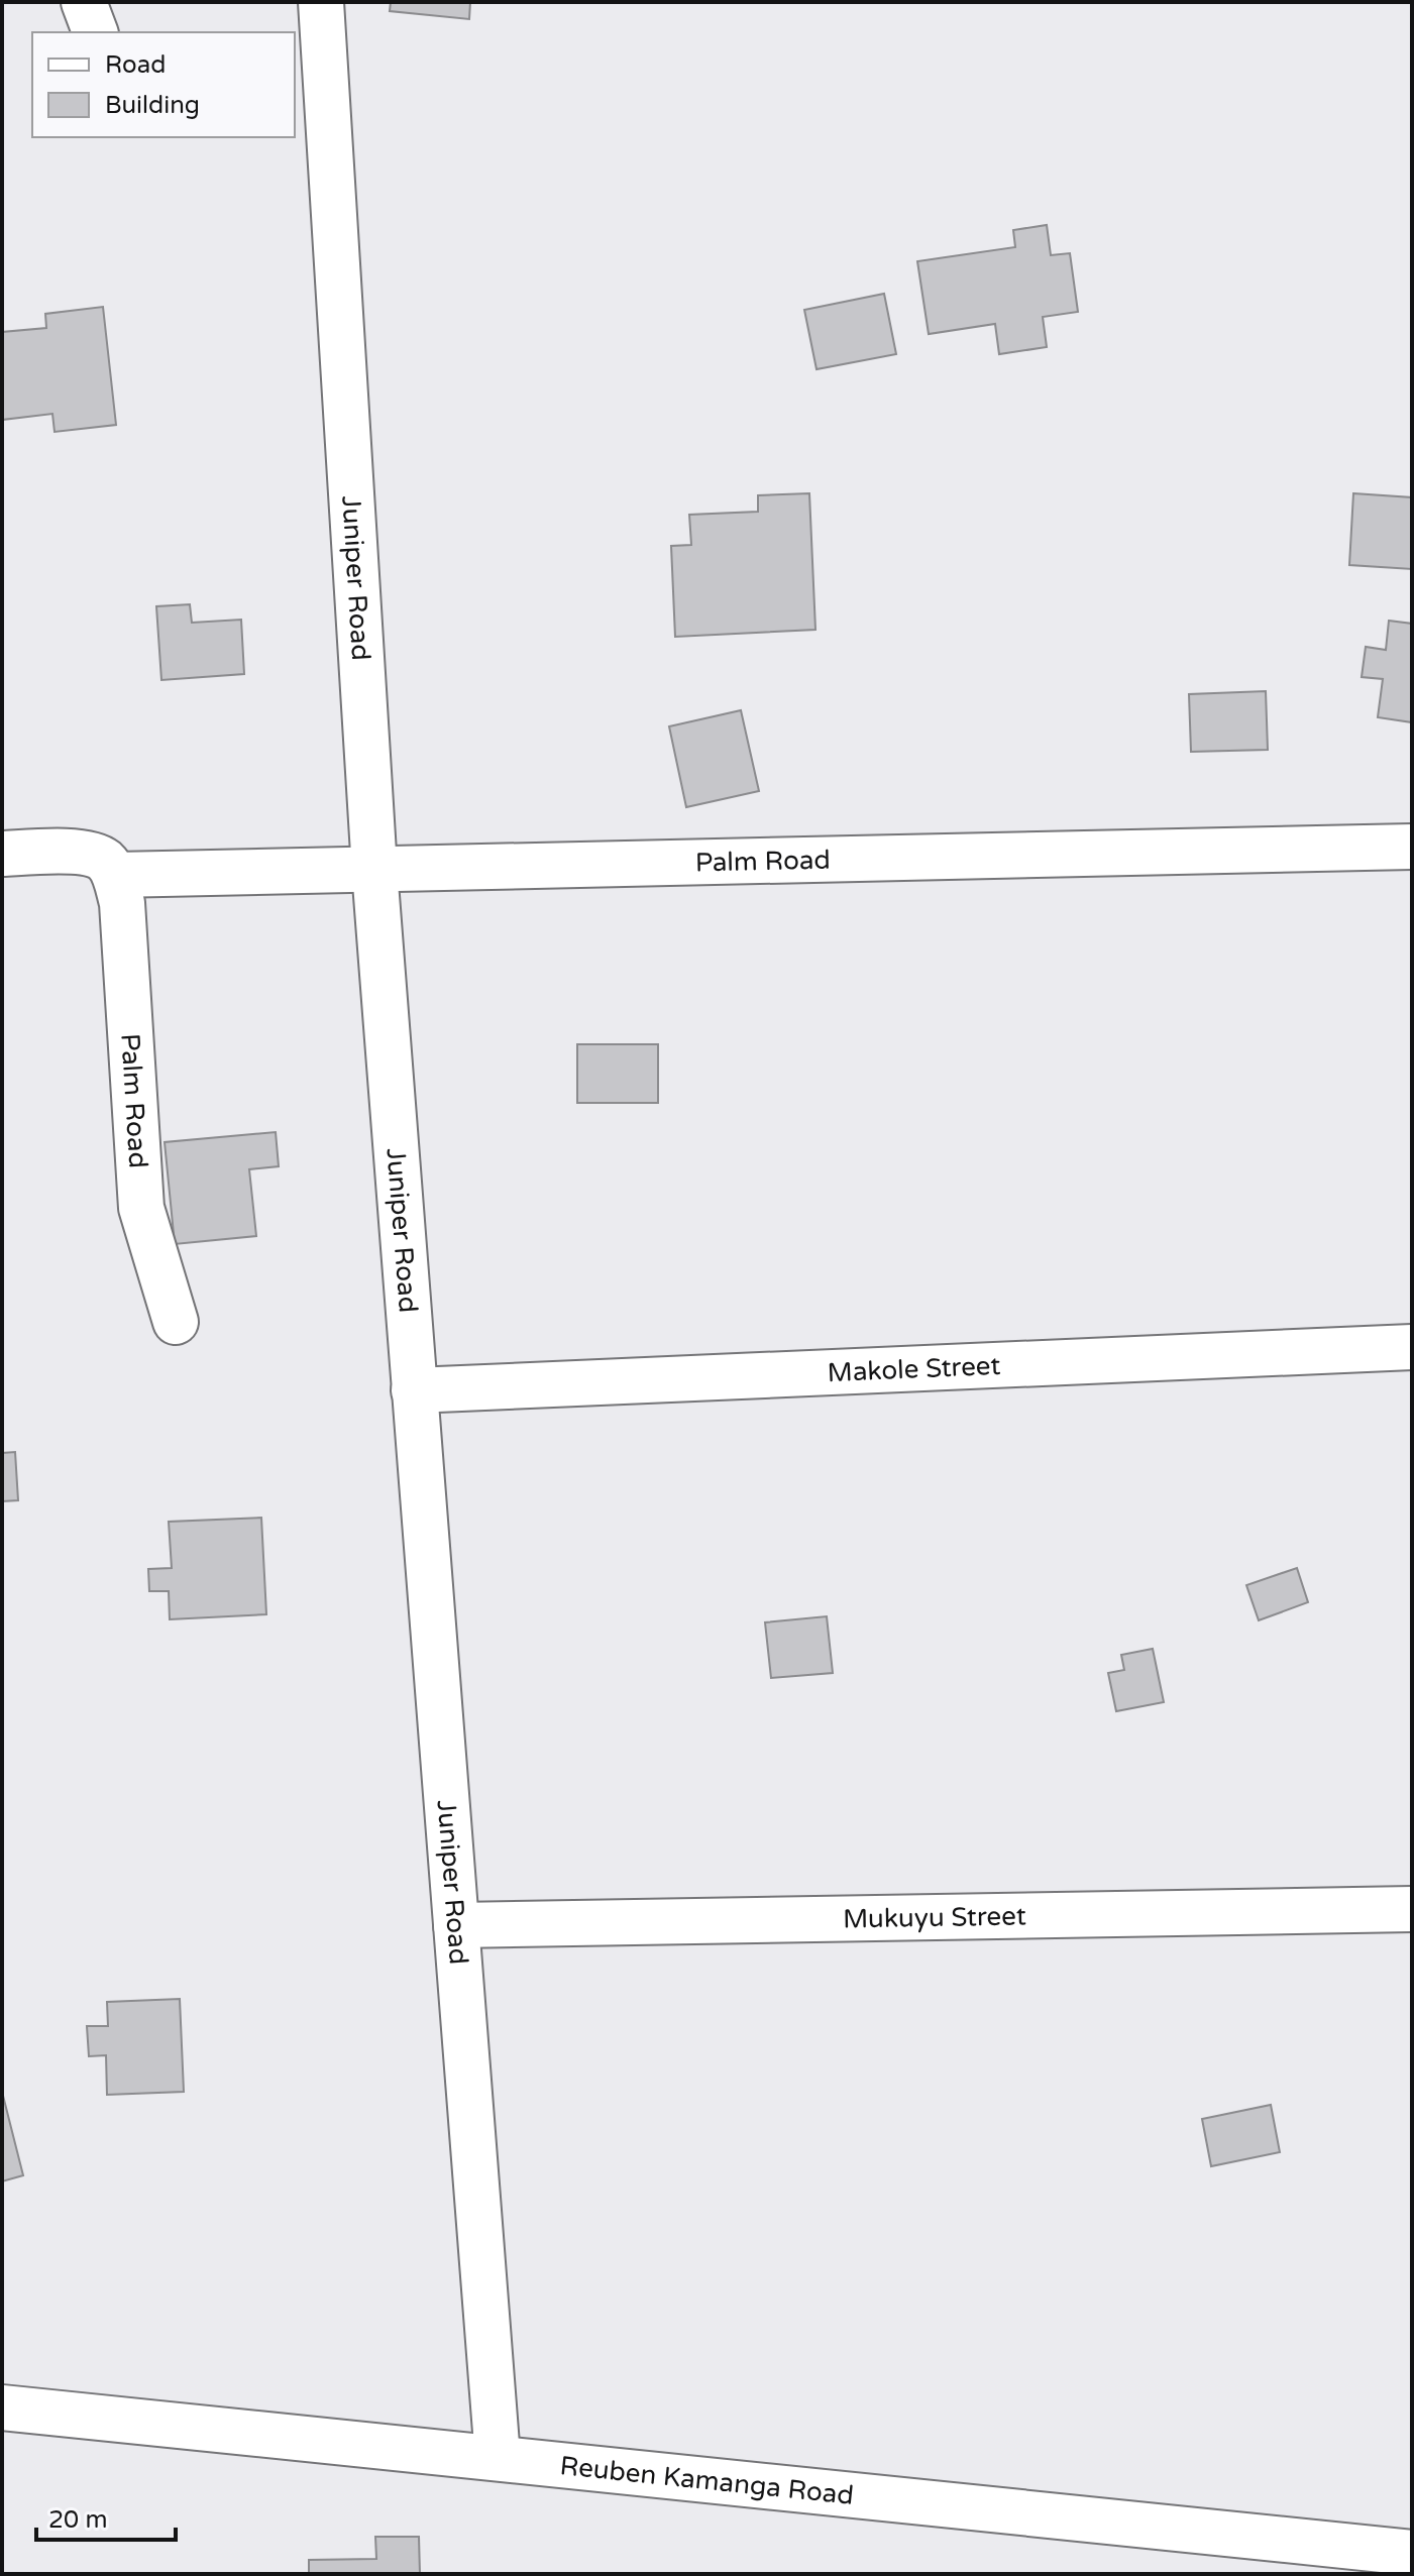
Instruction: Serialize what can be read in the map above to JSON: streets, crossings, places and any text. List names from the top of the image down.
{
  "streets": {
    "street": [
      "Juniper Road",
      "Palm Road",
      "Makole Street",
      "Mukuyu Street",
      "Reuben Kamanga Road"
    ]
  },
  "crossings": [
    ["Juniper Road", "Palm Road"],
    ["Juniper Road", "Makole Street"],
    ["Juniper Road", "Mukuyu Street"],
    ["Juniper Road", "Reuben Kamanga Road"]
  ],
  "legend": ["Road", "Building"],
  "scale_bar": "20 m"
}
